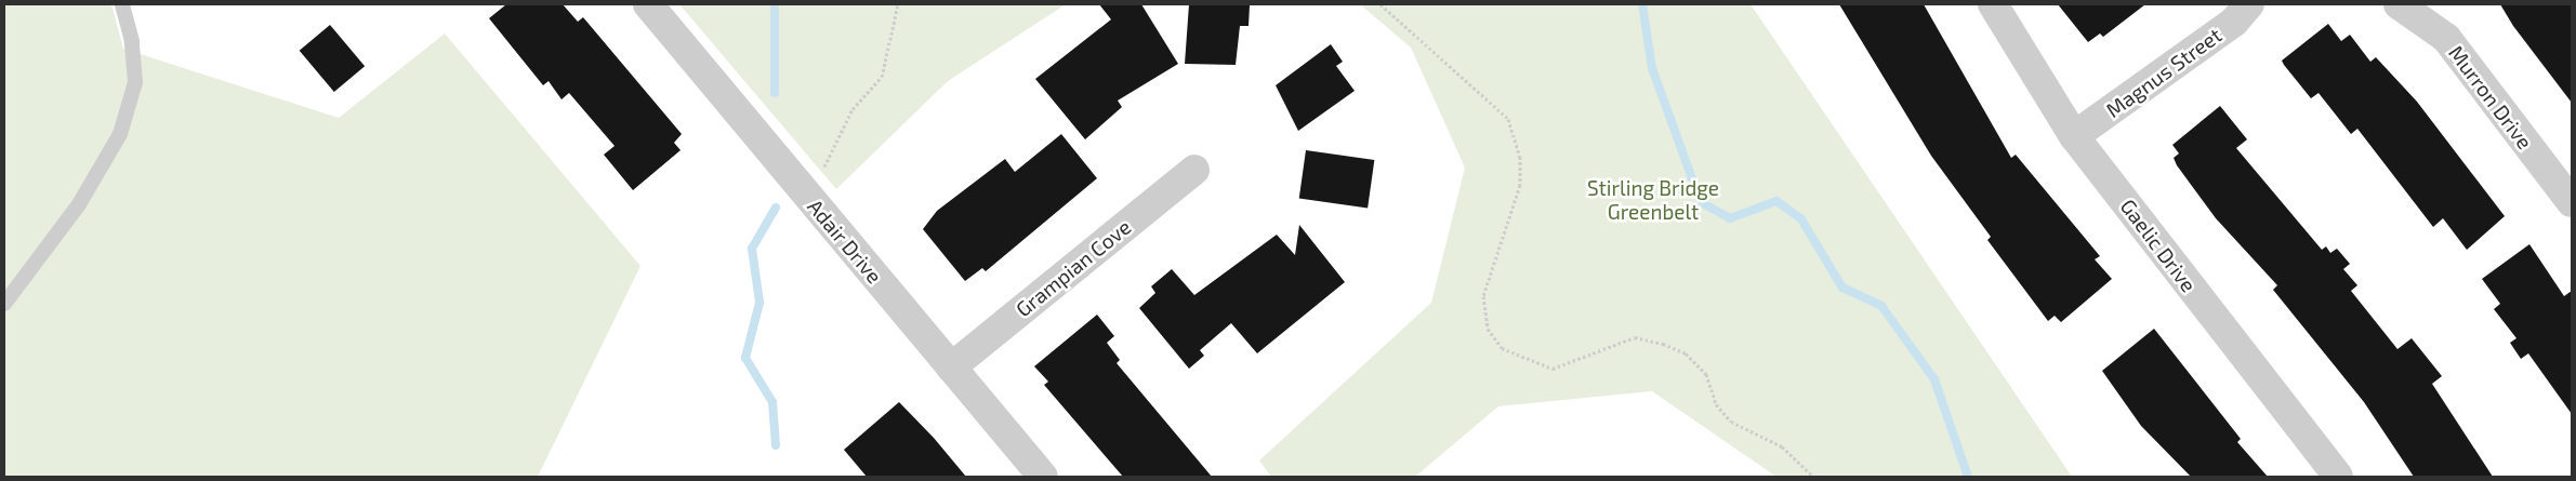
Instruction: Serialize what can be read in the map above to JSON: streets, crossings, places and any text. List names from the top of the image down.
{
  "streets": {
    "street": [
      "Magnus Street",
      "Murron Drive",
      "Adair Drive",
      "Gaelic Drive",
      "Grampian Cove"
    ]
  },
  "crossings": [
    ["Magnus Street", "Gaelic Drive"],
    ["Adair Drive", "Grampian Cove"]
  ],
  "parks": ["Stirling Bridge Greenbelt"]
}
